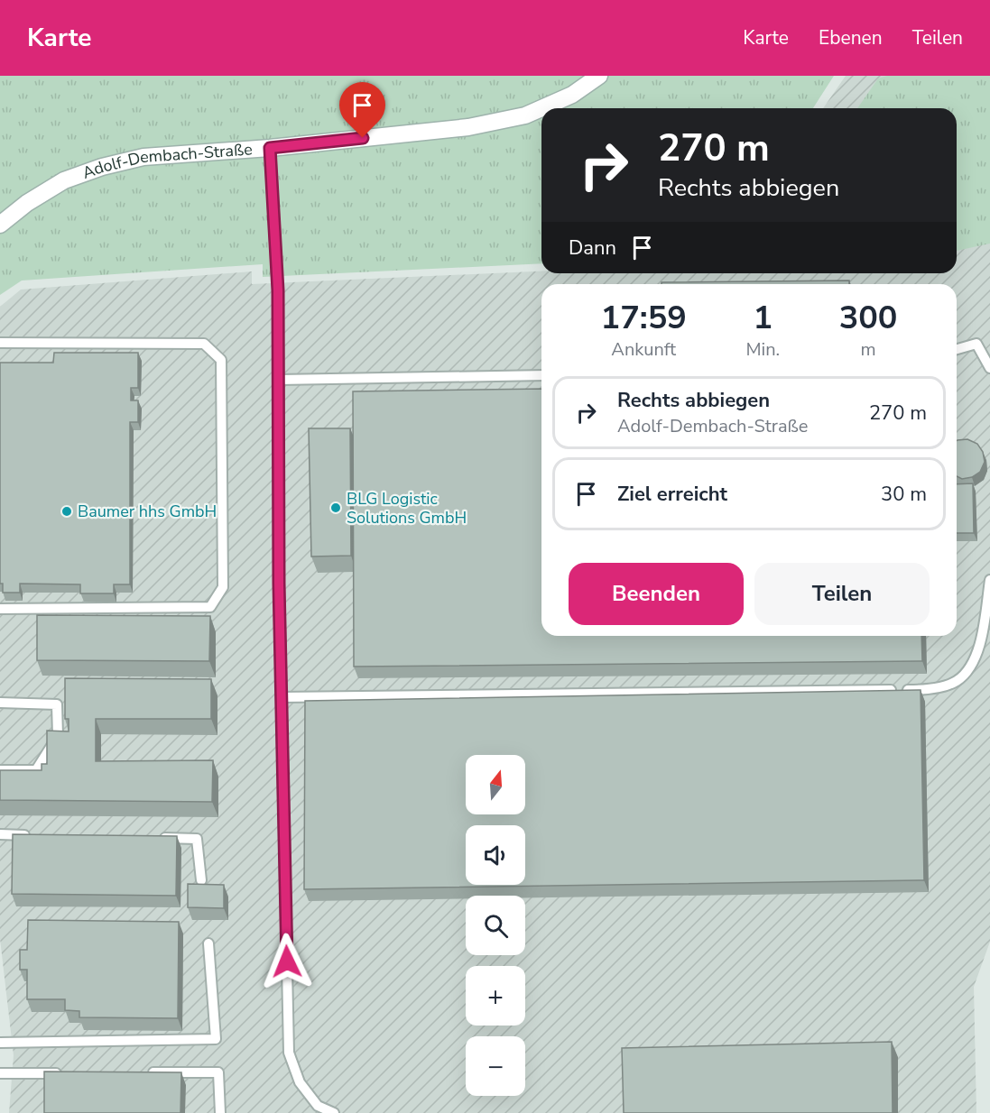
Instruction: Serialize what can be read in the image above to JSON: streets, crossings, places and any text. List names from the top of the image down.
{
  "streets": {
    "main road": ["Adolf-Dembach-Straße"]
  },
  "places": ["BLG Logistic Solutions GmbH", "Baumer hhs GmbH"],
  "north": "top",
  "page": {
    "header": "Karte",
    "nav": ["Karte", "Ebenen", "Teilen"],
    "turn": ["270 m", "Rechts abbiegen"],
    "then": "Dann",
    "eta": [
      "17:59",
      "Ankunft",
      "1",
      "Min.",
      "300",
      "m"
    ],
    "list": [
      {
        "name": "Rechts abbiegen",
        "note": "Adolf-Dembach-Straße",
        "value": "270 m"
      },
      {
        "name": "Ziel erreicht",
        "value": "30 m"
      }
    ],
    "buttons": ["Beenden", "Teilen"],
    "map_buttons": ["+", "−"]
  }
}
